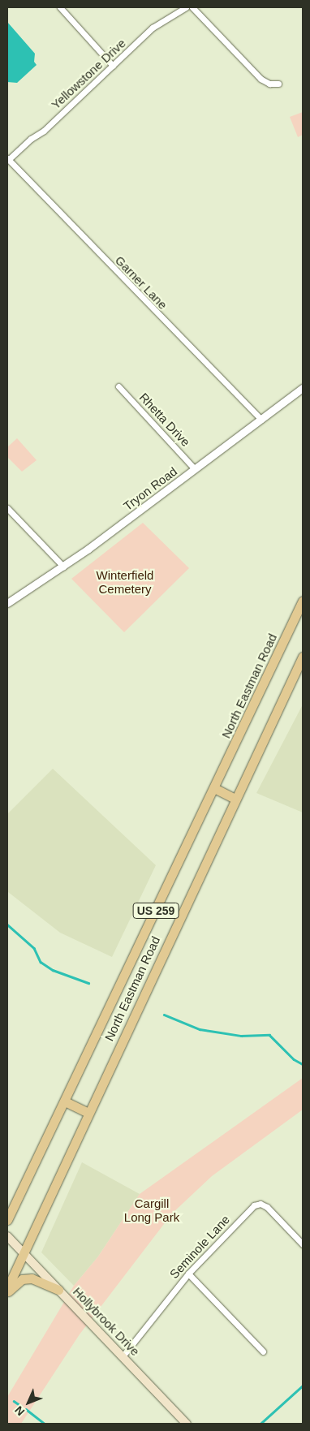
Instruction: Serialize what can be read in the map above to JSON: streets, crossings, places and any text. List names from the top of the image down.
{
  "streets": {
    "main road": ["North Eastman Road", "US 259", "Hollybrook Drive"],
    "street": [
      "Yellowstone Drive",
      "Garner Lane",
      "Rhetta Drive",
      "Tryon Road",
      "Seminole Lane"
    ]
  },
  "crossings": [
    ["Yellowstone Drive", "Garner Lane"],
    ["Garner Lane", "Tryon Road"],
    ["Rhetta Drive", "Tryon Road"],
    ["North Eastman Road", "Hollybrook Drive"],
    ["Seminole Lane", "Hollybrook Drive"]
  ],
  "parks": ["Winterfield Cemetery", "Cargill Long Park"],
  "north": "bottom left"
}
